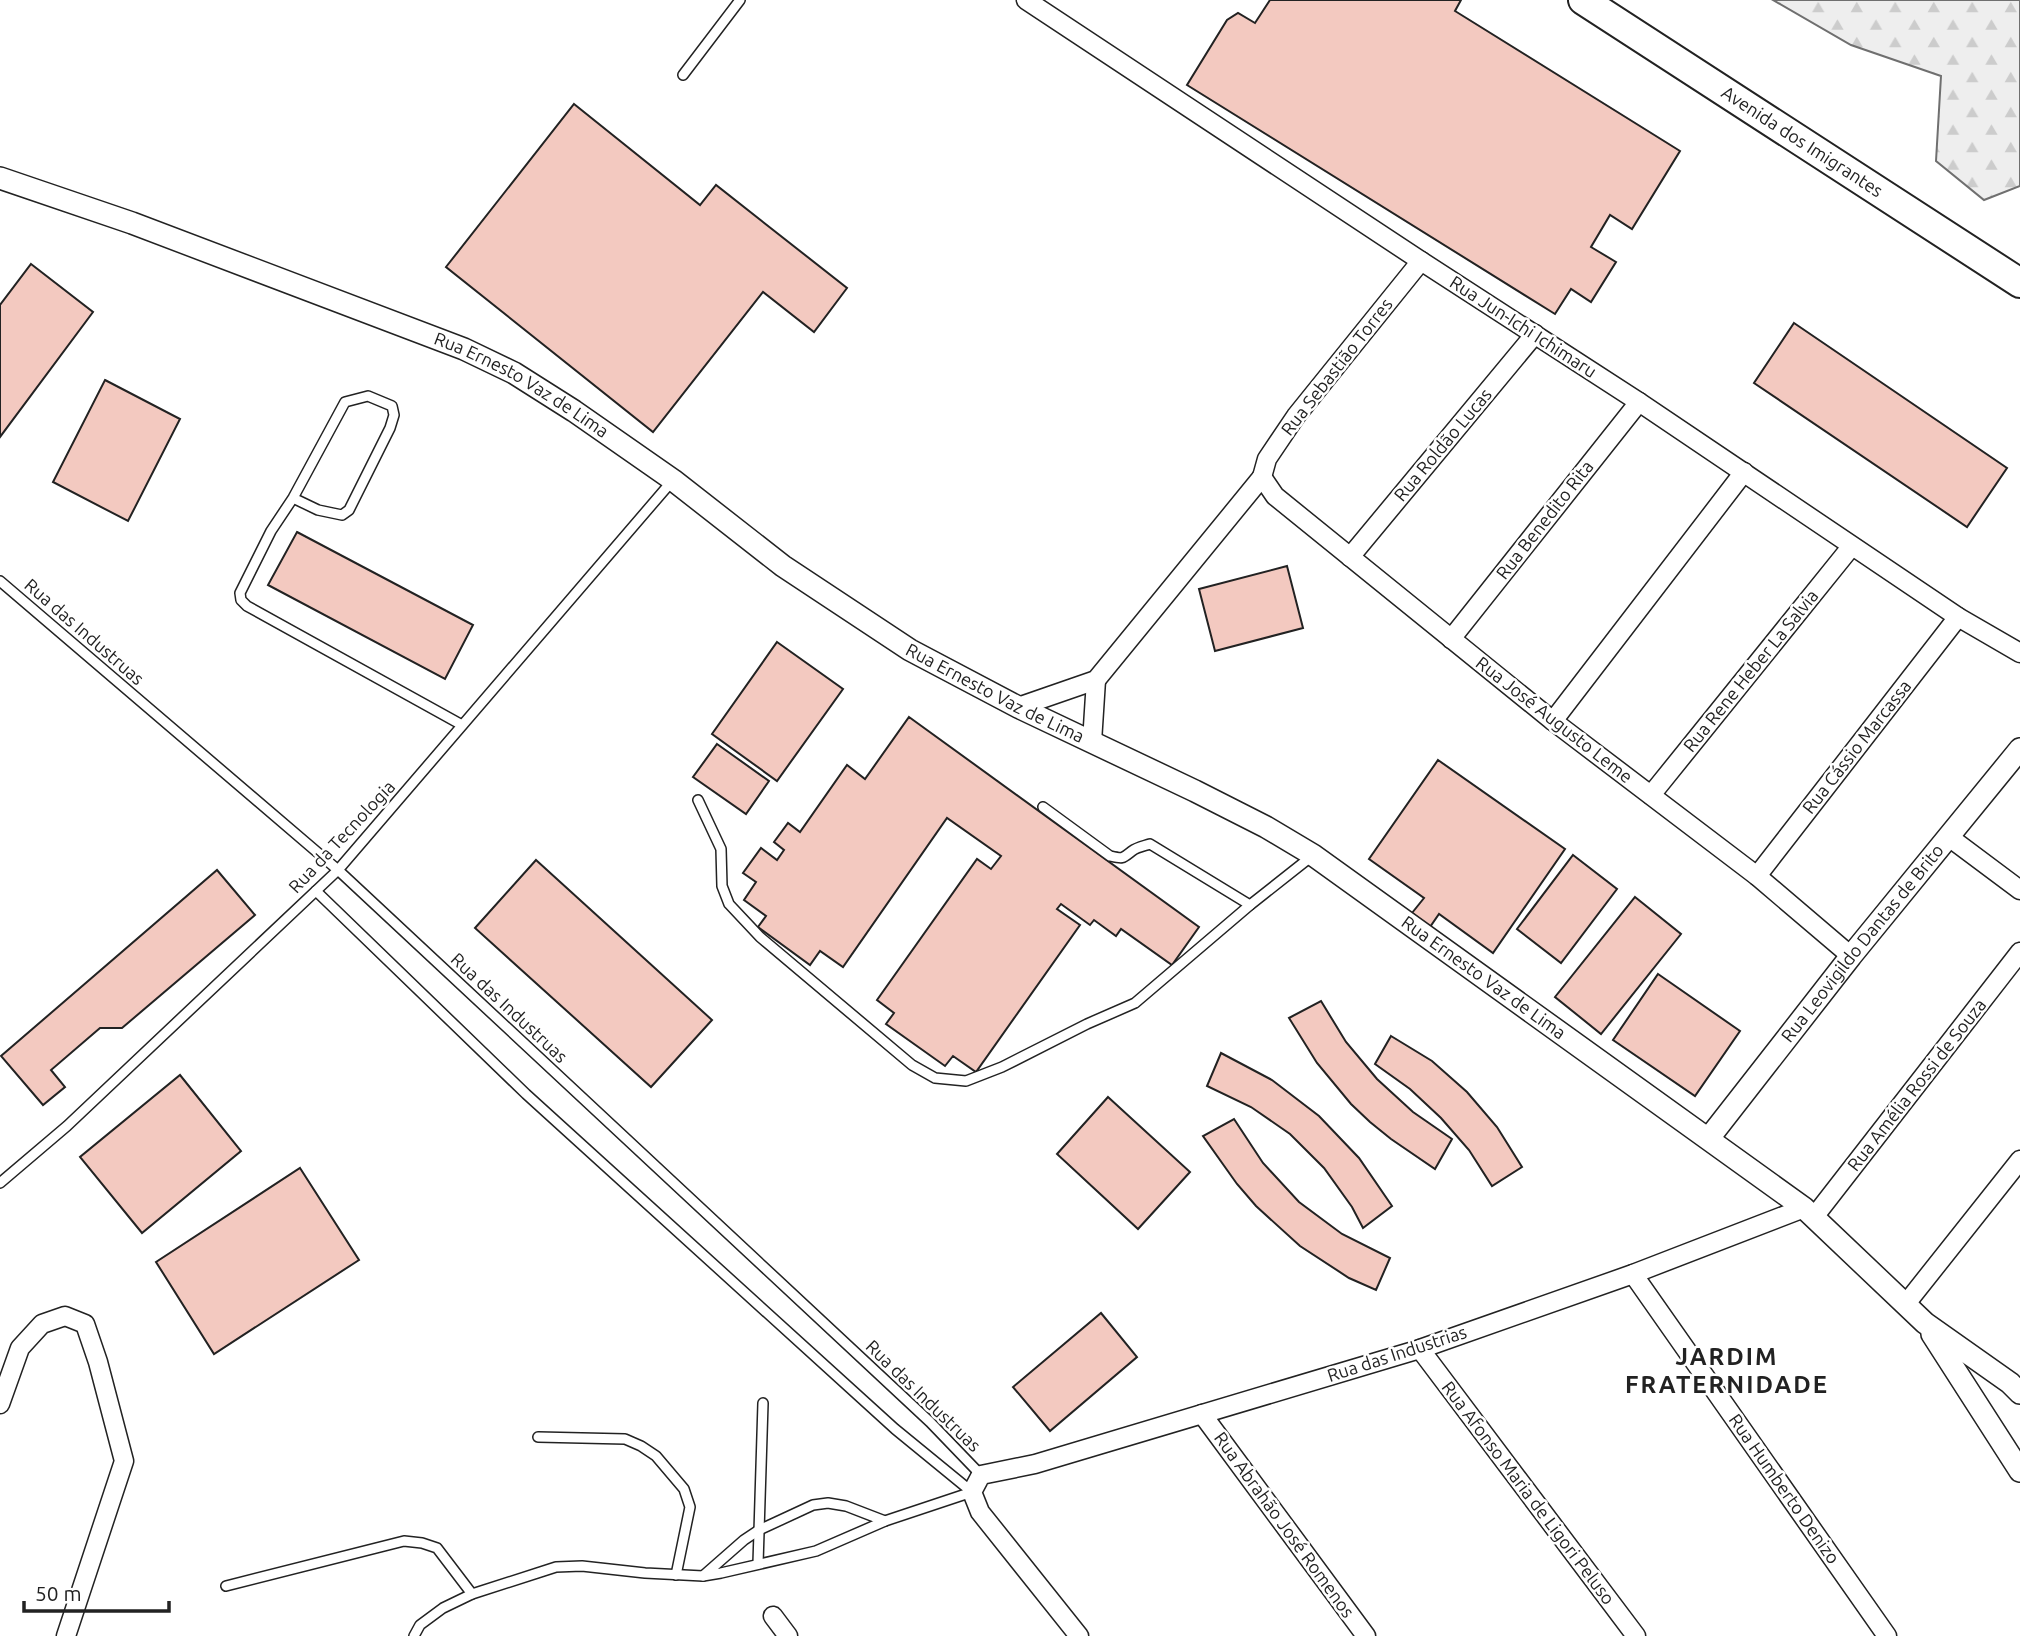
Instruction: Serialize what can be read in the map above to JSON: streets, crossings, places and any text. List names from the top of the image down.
{
  "streets": {
    "main road": ["Avenida dos Imigrantes"],
    "street": [
      "Rua Jun-Ichi Ichimaru",
      "Rua Sebastião Torres",
      "Rua Ernesto Vaz de Lima",
      "Rua Roldão Lucas",
      "Rua Benedito Rita",
      "Rua Rene Heber La Salvia",
      "Rua José Augusto Leme",
      "Rua Cássio Marcassa",
      "Rua Leovigildo Dantas de Brito",
      "Rua Amélia Rossi de Souza",
      "Rua das Industrias",
      "Rua Humberto Denizo",
      "Rua Afonso Maria de Ligori Peluso",
      "Rua Abrahão José Romenos"
    ],
    "lane": ["Rua das Industruas", "Rua da Tecnologia"]
  },
  "crossings": [
    ["Rua Jun-Ichi Ichimaru", "Rua Sebastião Torres"],
    ["Rua Jun-Ichi Ichimaru", "Rua Roldão Lucas"],
    ["Rua Jun-Ichi Ichimaru", "Rua Benedito Rita"],
    ["Rua Jun-Ichi Ichimaru", "Rua Rene Heber La Salvia"],
    ["Rua Jun-Ichi Ichimaru", "Rua Cássio Marcassa"],
    ["Rua Sebastião Torres", "Rua José Augusto Leme"],
    ["Rua Ernesto Vaz de Lima", "Rua da Tecnologia"],
    ["Rua Ernesto Vaz de Lima", "Rua Leovigildo Dantas de Brito"],
    ["Rua Ernesto Vaz de Lima", "Rua Amélia Rossi de Souza"],
    ["Rua Ernesto Vaz de Lima", "Rua das Industrias"],
    ["Rua Roldão Lucas", "Rua José Augusto Leme"],
    ["Rua Benedito Rita", "Rua José Augusto Leme"],
    ["Rua das Industruas", "Rua da Tecnologia"],
    ["Rua das Industruas", "Rua das Industrias"],
    ["Rua Rene Heber La Salvia", "Rua José Augusto Leme"],
    ["Rua José Augusto Leme", "Rua Cássio Marcassa"],
    ["Rua José Augusto Leme", "Rua Leovigildo Dantas de Brito"],
    ["Rua Amélia Rossi de Souza", "Rua das Industrias"],
    ["Rua das Industrias", "Rua Humberto Denizo"],
    ["Rua das Industrias", "Rua Afonso Maria de Ligori Peluso"],
    ["Rua das Industrias", "Rua Abrahão José Romenos"]
  ],
  "districts": ["JARDIM FRATERNIDADE"],
  "scale_bar": "50 m"
}
